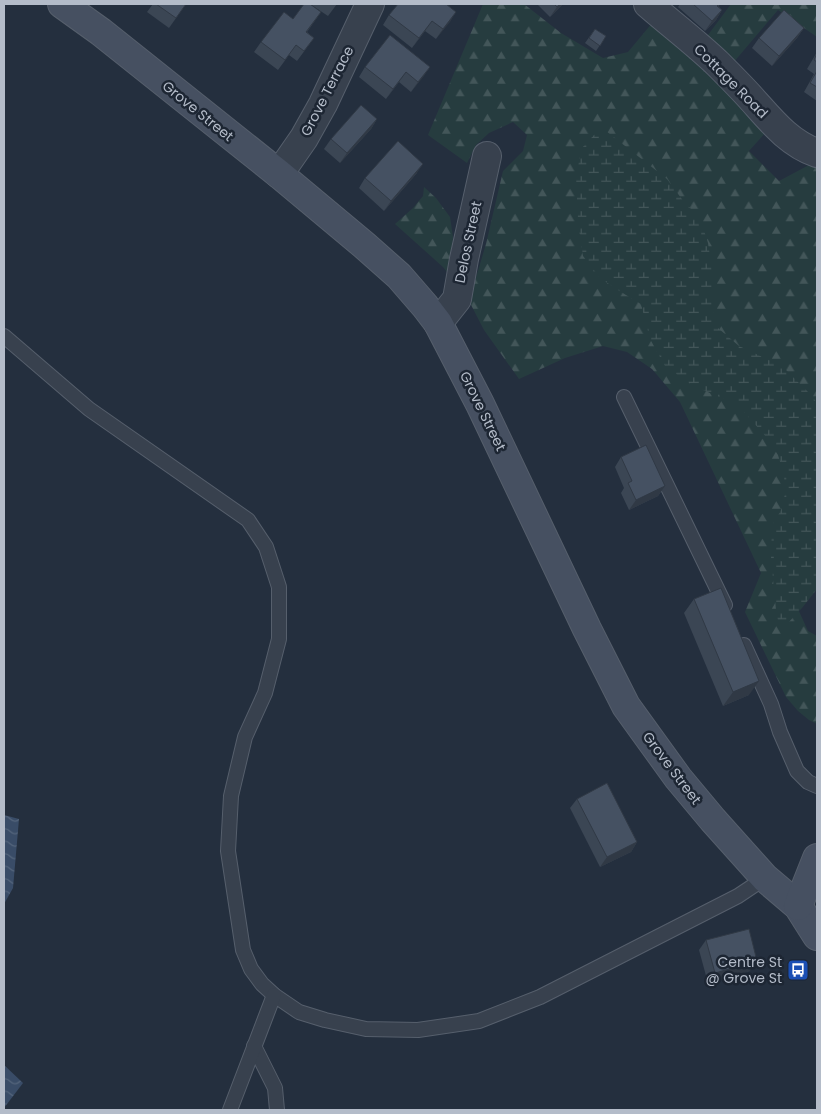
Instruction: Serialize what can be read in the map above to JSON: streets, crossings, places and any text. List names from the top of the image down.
{
  "streets": {
    "main road": ["Grove Street"],
    "street": ["Cottage Road", "Grove Terrace", "Delos Street"]
  },
  "crossings": [
    ["Grove Terrace", "Grove Street"],
    ["Grove Street", "Delos Street"]
  ],
  "places": {
    "bus stop": ["Centre St @ Grove St"]
  }
}
